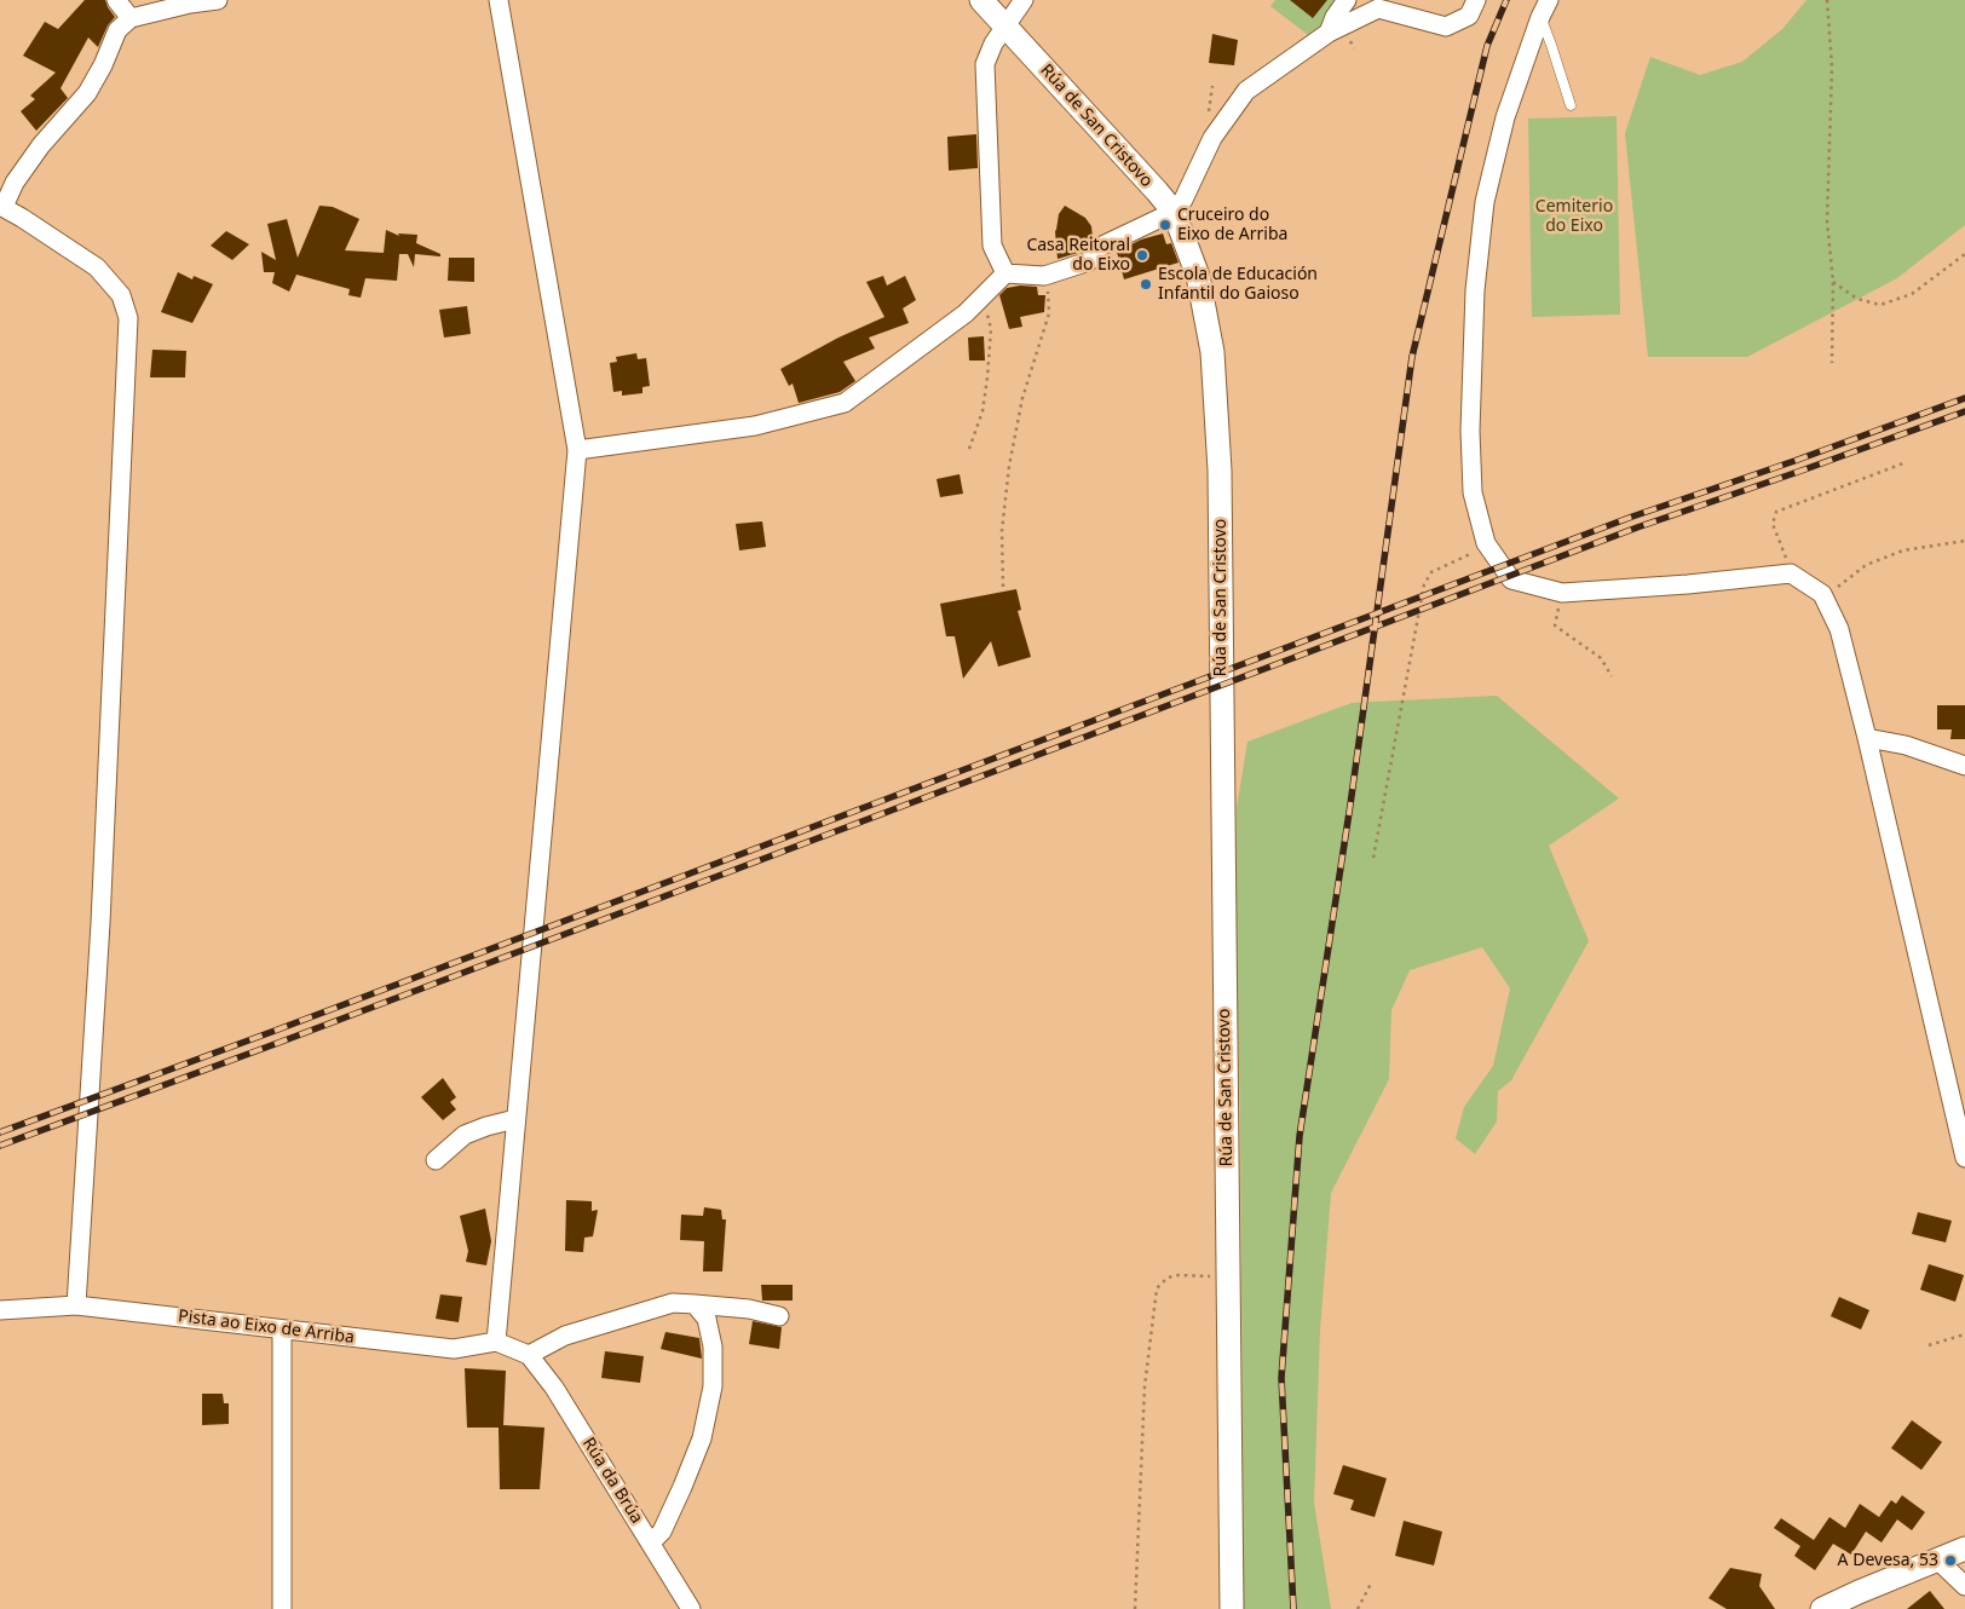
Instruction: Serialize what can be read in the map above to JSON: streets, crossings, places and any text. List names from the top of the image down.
{
  "streets": {
    "street": ["Rúa de San Cristovo", "Pista ao Eixo de Arriba", "Rúa da Brúa"]
  },
  "parks": ["Cemiterio do Eixo"],
  "places": [
    "Cruceiro do Eixo de Arriba",
    "Casa Reitoral do Eixo",
    "Escola de Educación Infantil do Gaioso",
    "A Devesa, 53"
  ]
}
